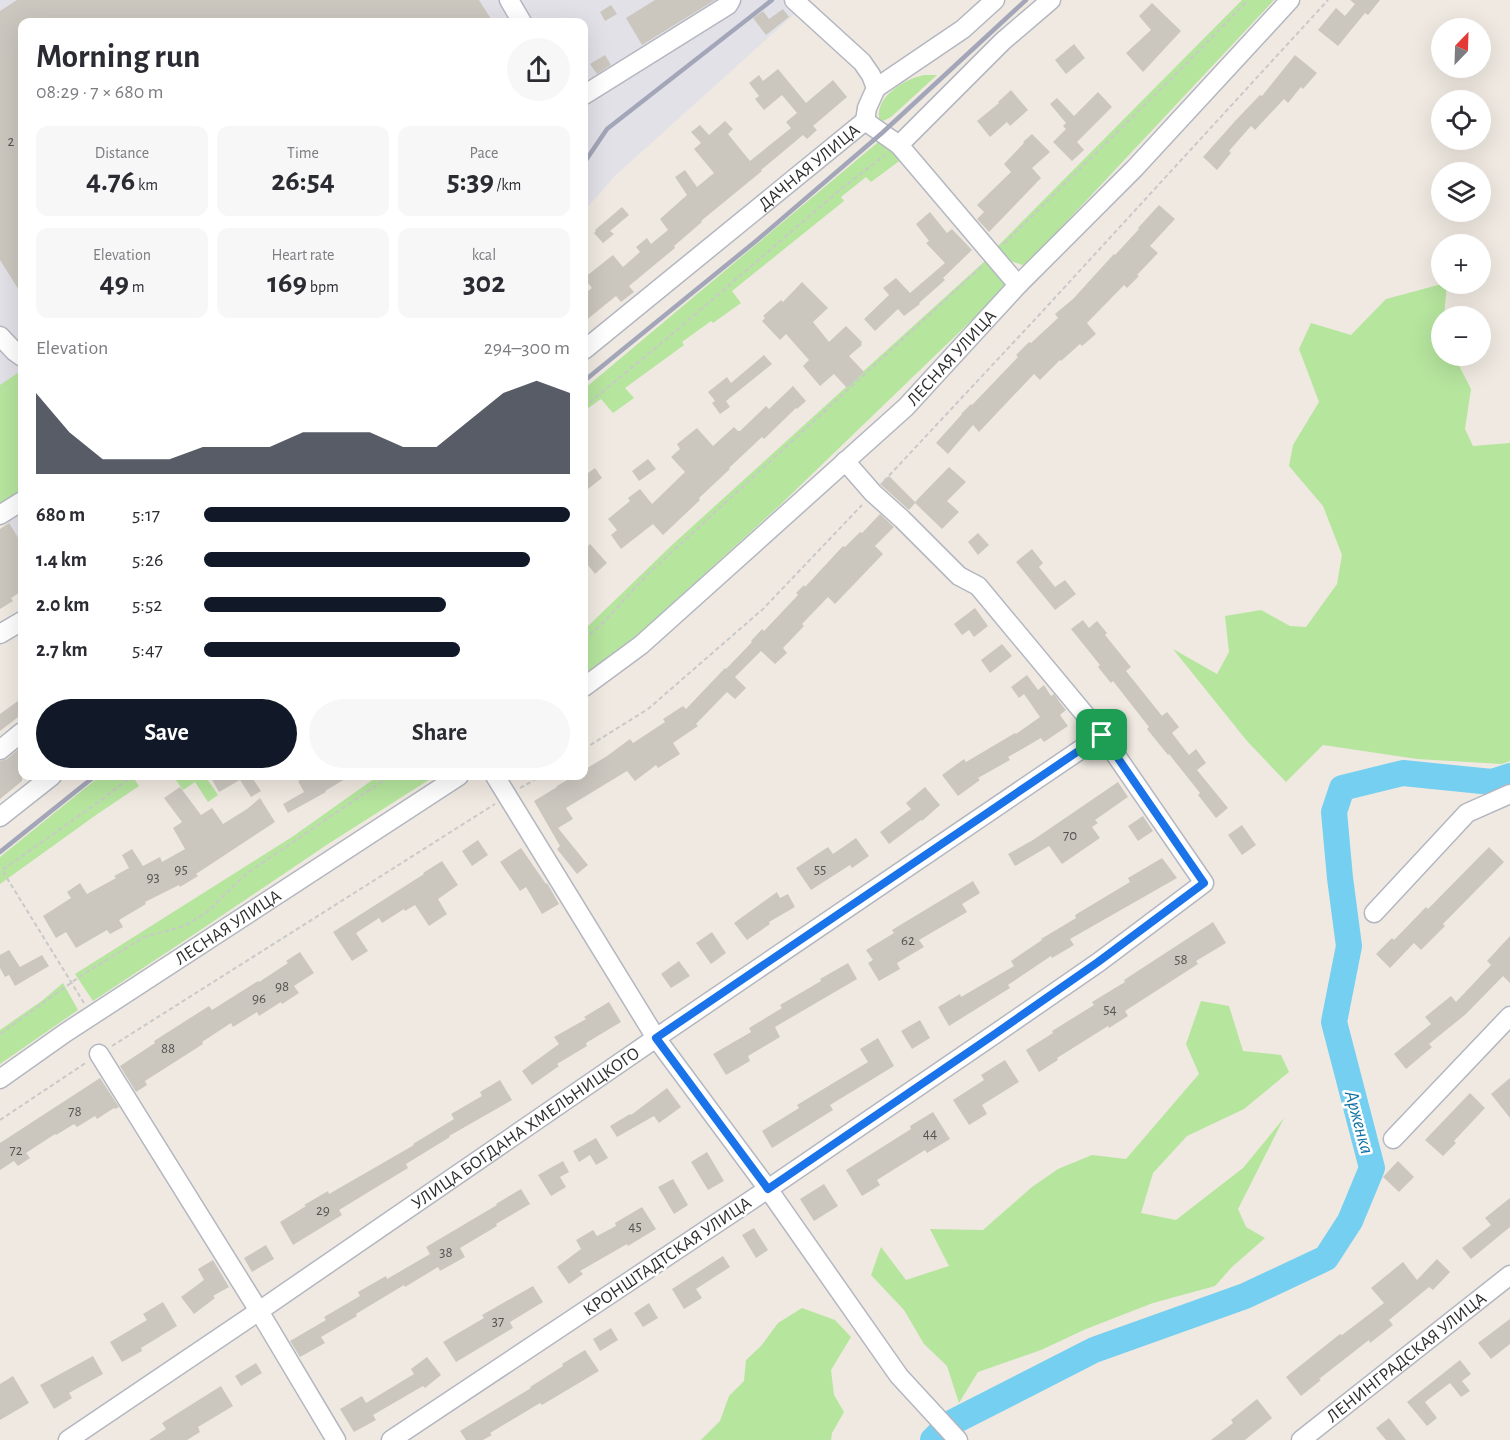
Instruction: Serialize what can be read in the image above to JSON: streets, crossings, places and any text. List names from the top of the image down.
{
  "streets": {
    "street": [
      "ДАЧНАЯ УЛИЦА",
      "ЛЕСНАЯ УЛИЦА",
      "УЛИЦА БОГДАНА ХМЕЛЬНИЦКОГО",
      "КРОНШТАДТСКАЯ УЛИЦА",
      "ЛЕНИНГРАДСКАЯ УЛИЦА"
    ]
  },
  "crossings": [
    ["ДАЧНАЯ УЛИЦА", "ЛЕСНАЯ УЛИЦА"],
    ["УЛИЦА БОГДАНА ХМЕЛЬНИЦКОГО", "КРОНШТАДТСКАЯ УЛИЦА"]
  ],
  "water": ["Арженка"],
  "house_numbers": [
    "2",
    "70",
    "95",
    "55",
    "93",
    "62",
    "58",
    "98",
    "96",
    "54",
    "88",
    "78",
    "44",
    "72",
    "29",
    "45",
    "38",
    "37"
  ],
  "north": "top right",
  "page": {
    "map_buttons": ["+", "−"],
    "heading": ["Morning run", "08:29 · 7 × 680 m"],
    "stats": [
      ["Distance", "4.76 km"],
      ["Time", "26:54"],
      ["Pace", "5:39 /km"],
      ["Elevation", "49 m"],
      ["Heart rate", "169 bpm"],
      ["kcal", "302"]
    ],
    "chart": ["Elevation", "294–300 m"],
    "list": [
      {
        "name": "680 m",
        "note": "5:17"
      },
      {
        "name": "1.4 km",
        "note": "5:26"
      },
      {
        "name": "2.0 km",
        "note": "5:52"
      },
      {
        "name": "2.7 km",
        "note": "5:47"
      }
    ],
    "buttons": ["Save", "Share"]
  }
}
